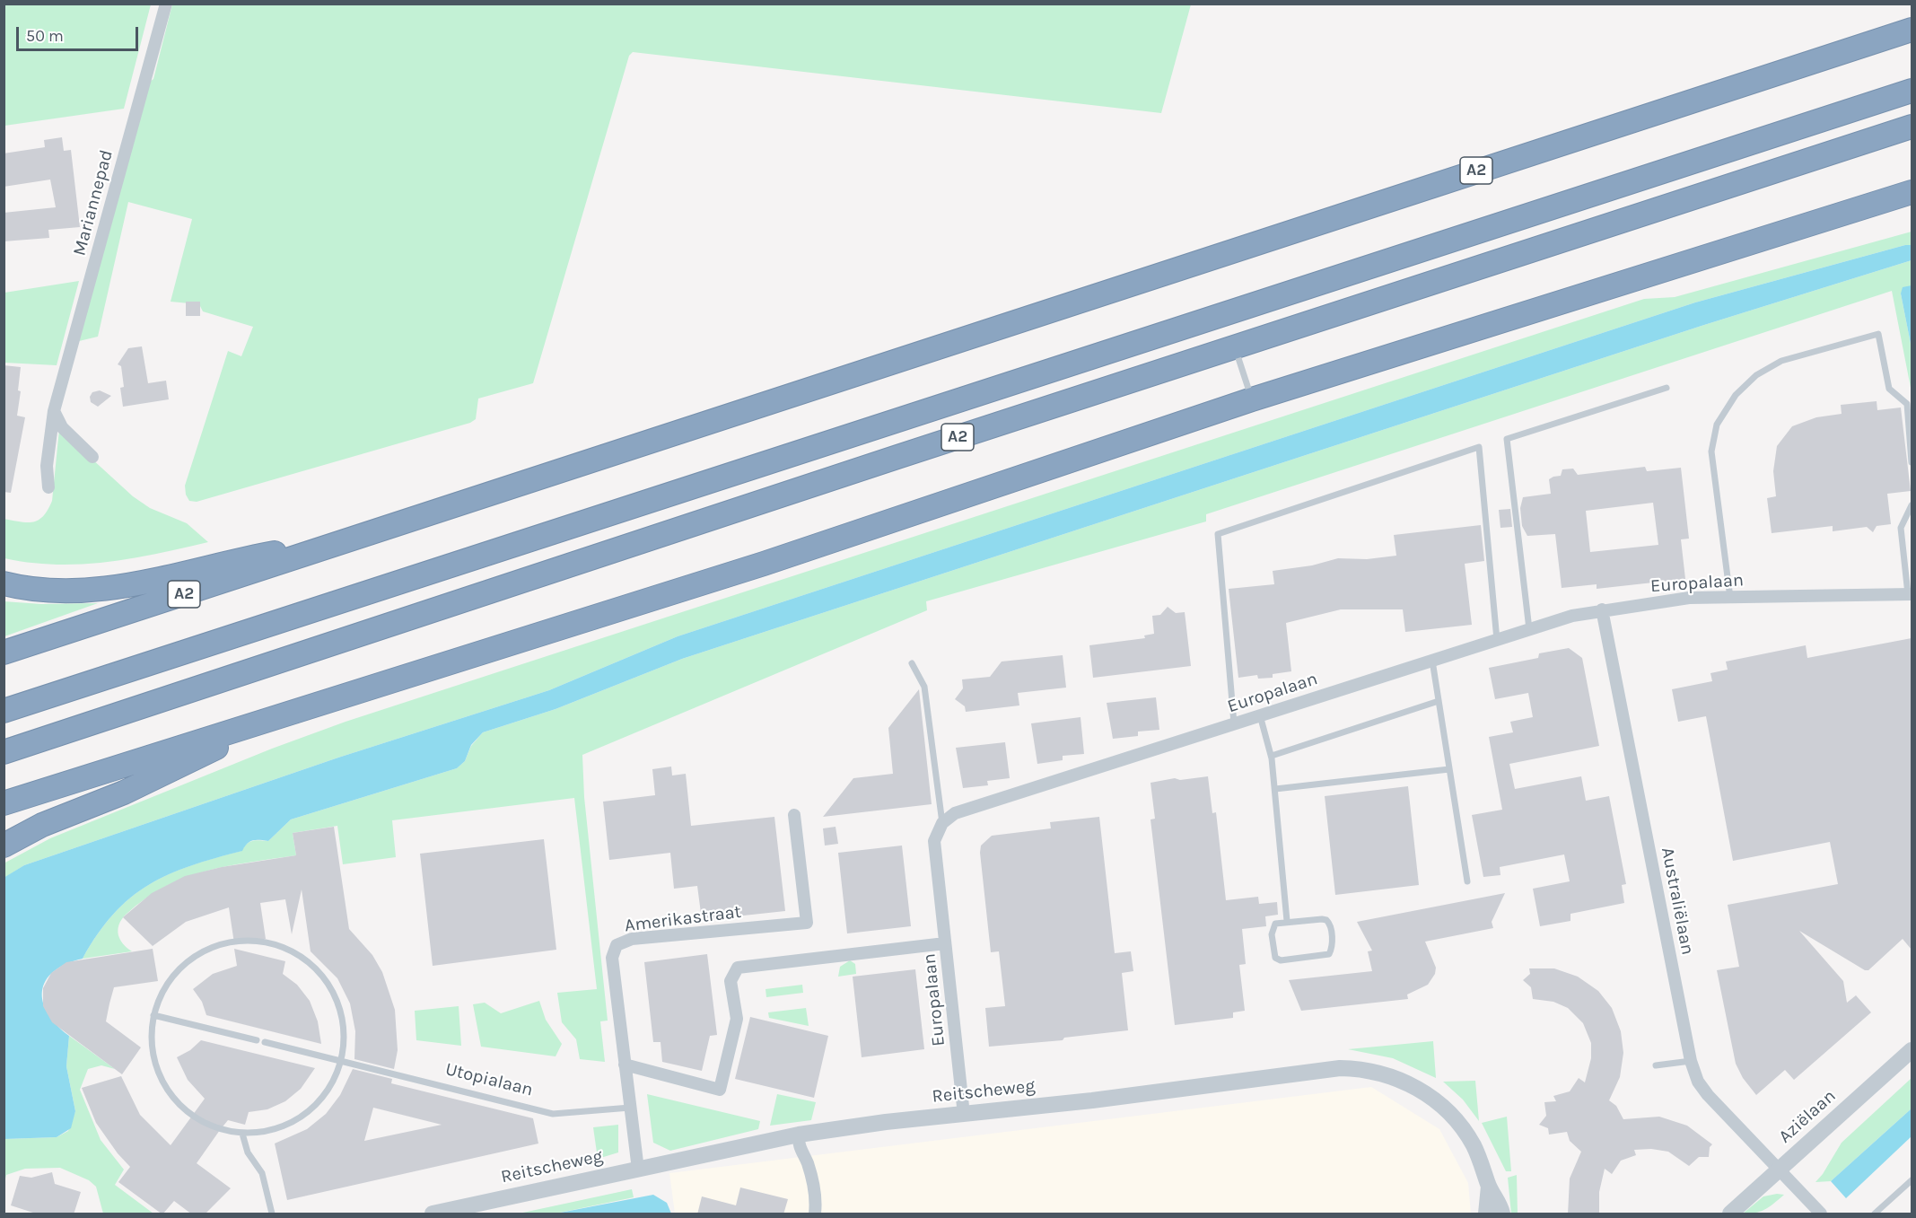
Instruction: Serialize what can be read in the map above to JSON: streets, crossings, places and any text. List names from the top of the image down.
{
  "streets": {
    "highway": ["A2"],
    "street": [
      "Mariannepad",
      "Europalaan",
      "Australiëlaan",
      "Amerikastraat",
      "Reitscheweg",
      "Aziëlaan"
    ],
    "lane": ["Utopialaan"]
  },
  "crossings": [
    ["Europalaan", "Australiëlaan"],
    ["Europalaan", "Reitscheweg"],
    ["Australiëlaan", "Aziëlaan"],
    ["Amerikastraat", "Utopialaan"],
    ["Amerikastraat", "Reitscheweg"]
  ],
  "scale_bar": "50 m"
}
